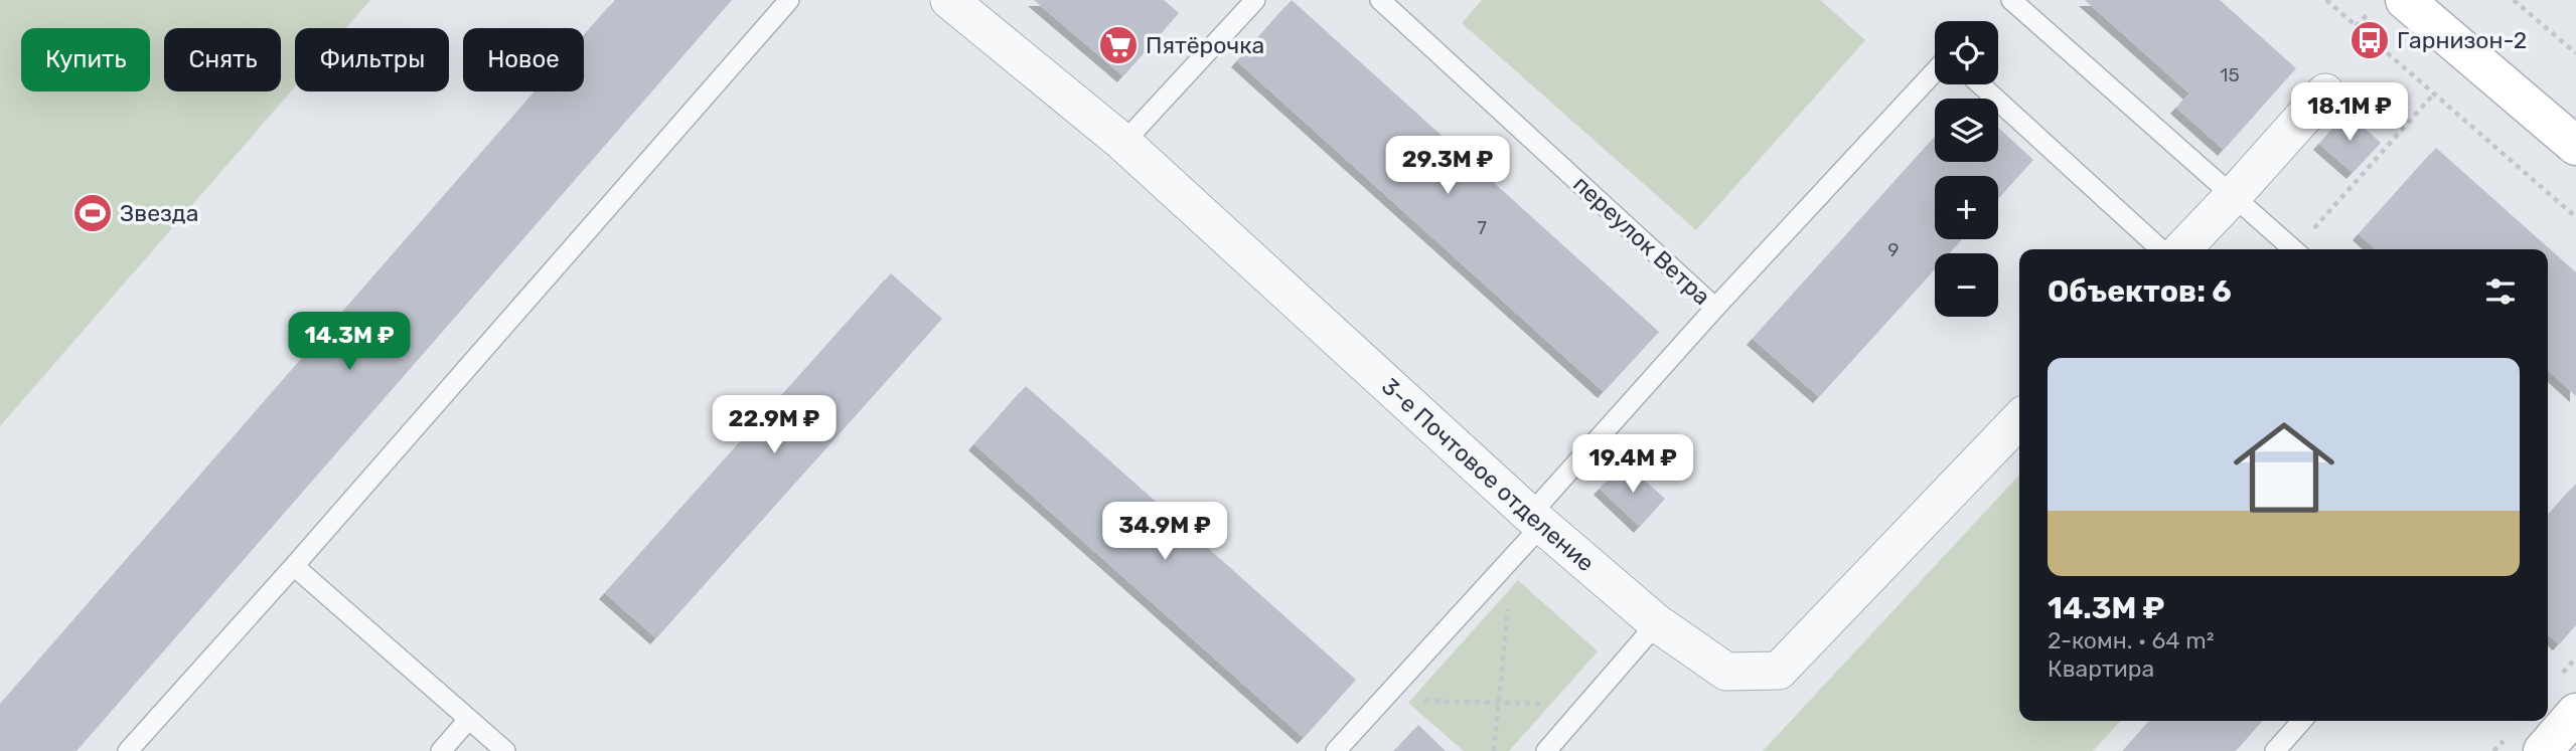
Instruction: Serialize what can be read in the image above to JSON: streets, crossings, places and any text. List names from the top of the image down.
{
  "streets": {
    "street": ["3-е Почтовое отделение"],
    "lane": ["переулок Ветра"]
  },
  "places": {
    "bus stop": ["Гарнизон-2"],
    "supermarket": ["Пятёрочка"],
    "sports": ["Звезда"]
  },
  "house_numbers": ["15", "7", "9"],
  "page": {
    "map_buttons": ["+", "−"],
    "chip": [
      "Купить",
      "Снять",
      "Фильтры",
      "Новое"
    ],
    "price": [
      "18.1M ₽",
      "29.3M ₽",
      "14.3M ₽",
      "22.9M ₽",
      "19.4M ₽",
      "34.9M ₽"
    ],
    "heading": "Объектов: 6",
    "list": [
      {
        "name": "14.3M ₽",
        "note": "2-комн. · 64 m² · Квартира"
      }
    ]
  }
}
